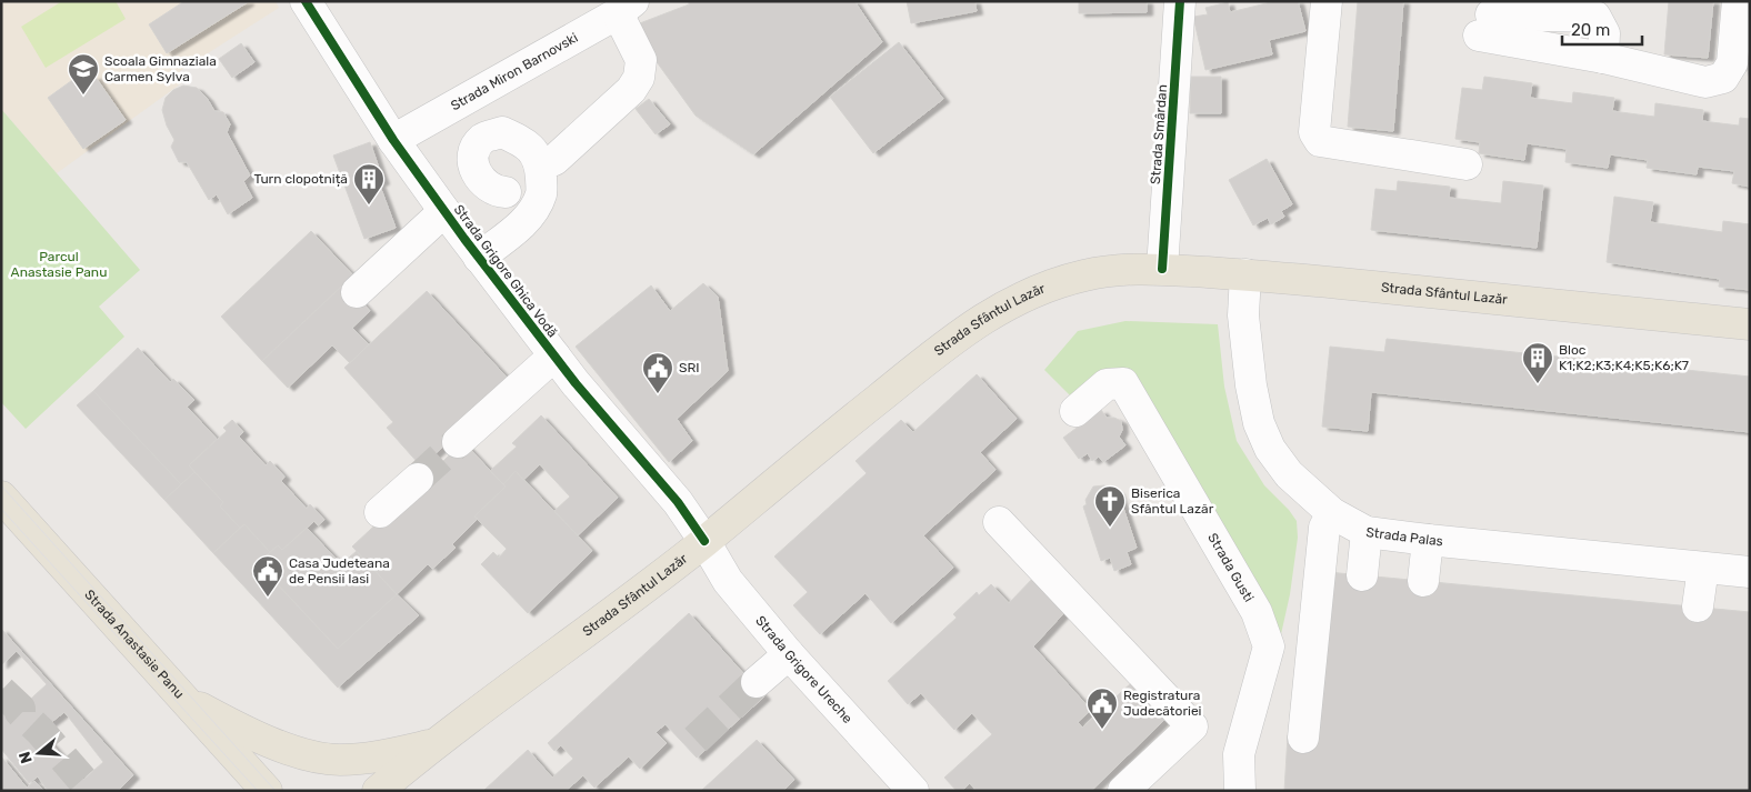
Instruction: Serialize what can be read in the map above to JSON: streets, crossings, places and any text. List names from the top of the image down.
{
  "streets": {
    "main road": ["Strada Sfântul Lazăr", "Strada Anastasie Panu"],
    "street": [
      "Strada Miron Barnovski",
      "Strada Smârdan",
      "Strada Grigore Ghica Vodă",
      "Strada Palas",
      "Strada Gusti",
      "Strada Grigore Ureche"
    ]
  },
  "crossings": [
    ["Strada Miron Barnovski", "Strada Grigore Ghica Vodă"],
    ["Strada Smârdan", "Strada Sfântul Lazăr"],
    ["Strada Grigore Ghica Vodă", "Strada Sfântul Lazăr"],
    ["Strada Grigore Ghica Vodă", "Strada Grigore Ureche"],
    ["Strada Sfântul Lazăr", "Strada Palas"],
    ["Strada Sfântul Lazăr", "Strada Grigore Ureche"]
  ],
  "parks": ["Parcul Anastasie Panu"],
  "places": {
    "school or university": ["Scoala Gimnaziala Carmen Sylva"],
    "building": ["Turn clopotniță", "Bloc K1;K2;K3;K4;K5;K6;K7"],
    "public building": ["SRI", "Casa Judeteana de Pensii Iasi", "Registratura Judecătoriei"],
    "church": ["Biserica Sfântul Lazăr"]
  },
  "scale_bar": "20 m",
  "north": "left"
}
